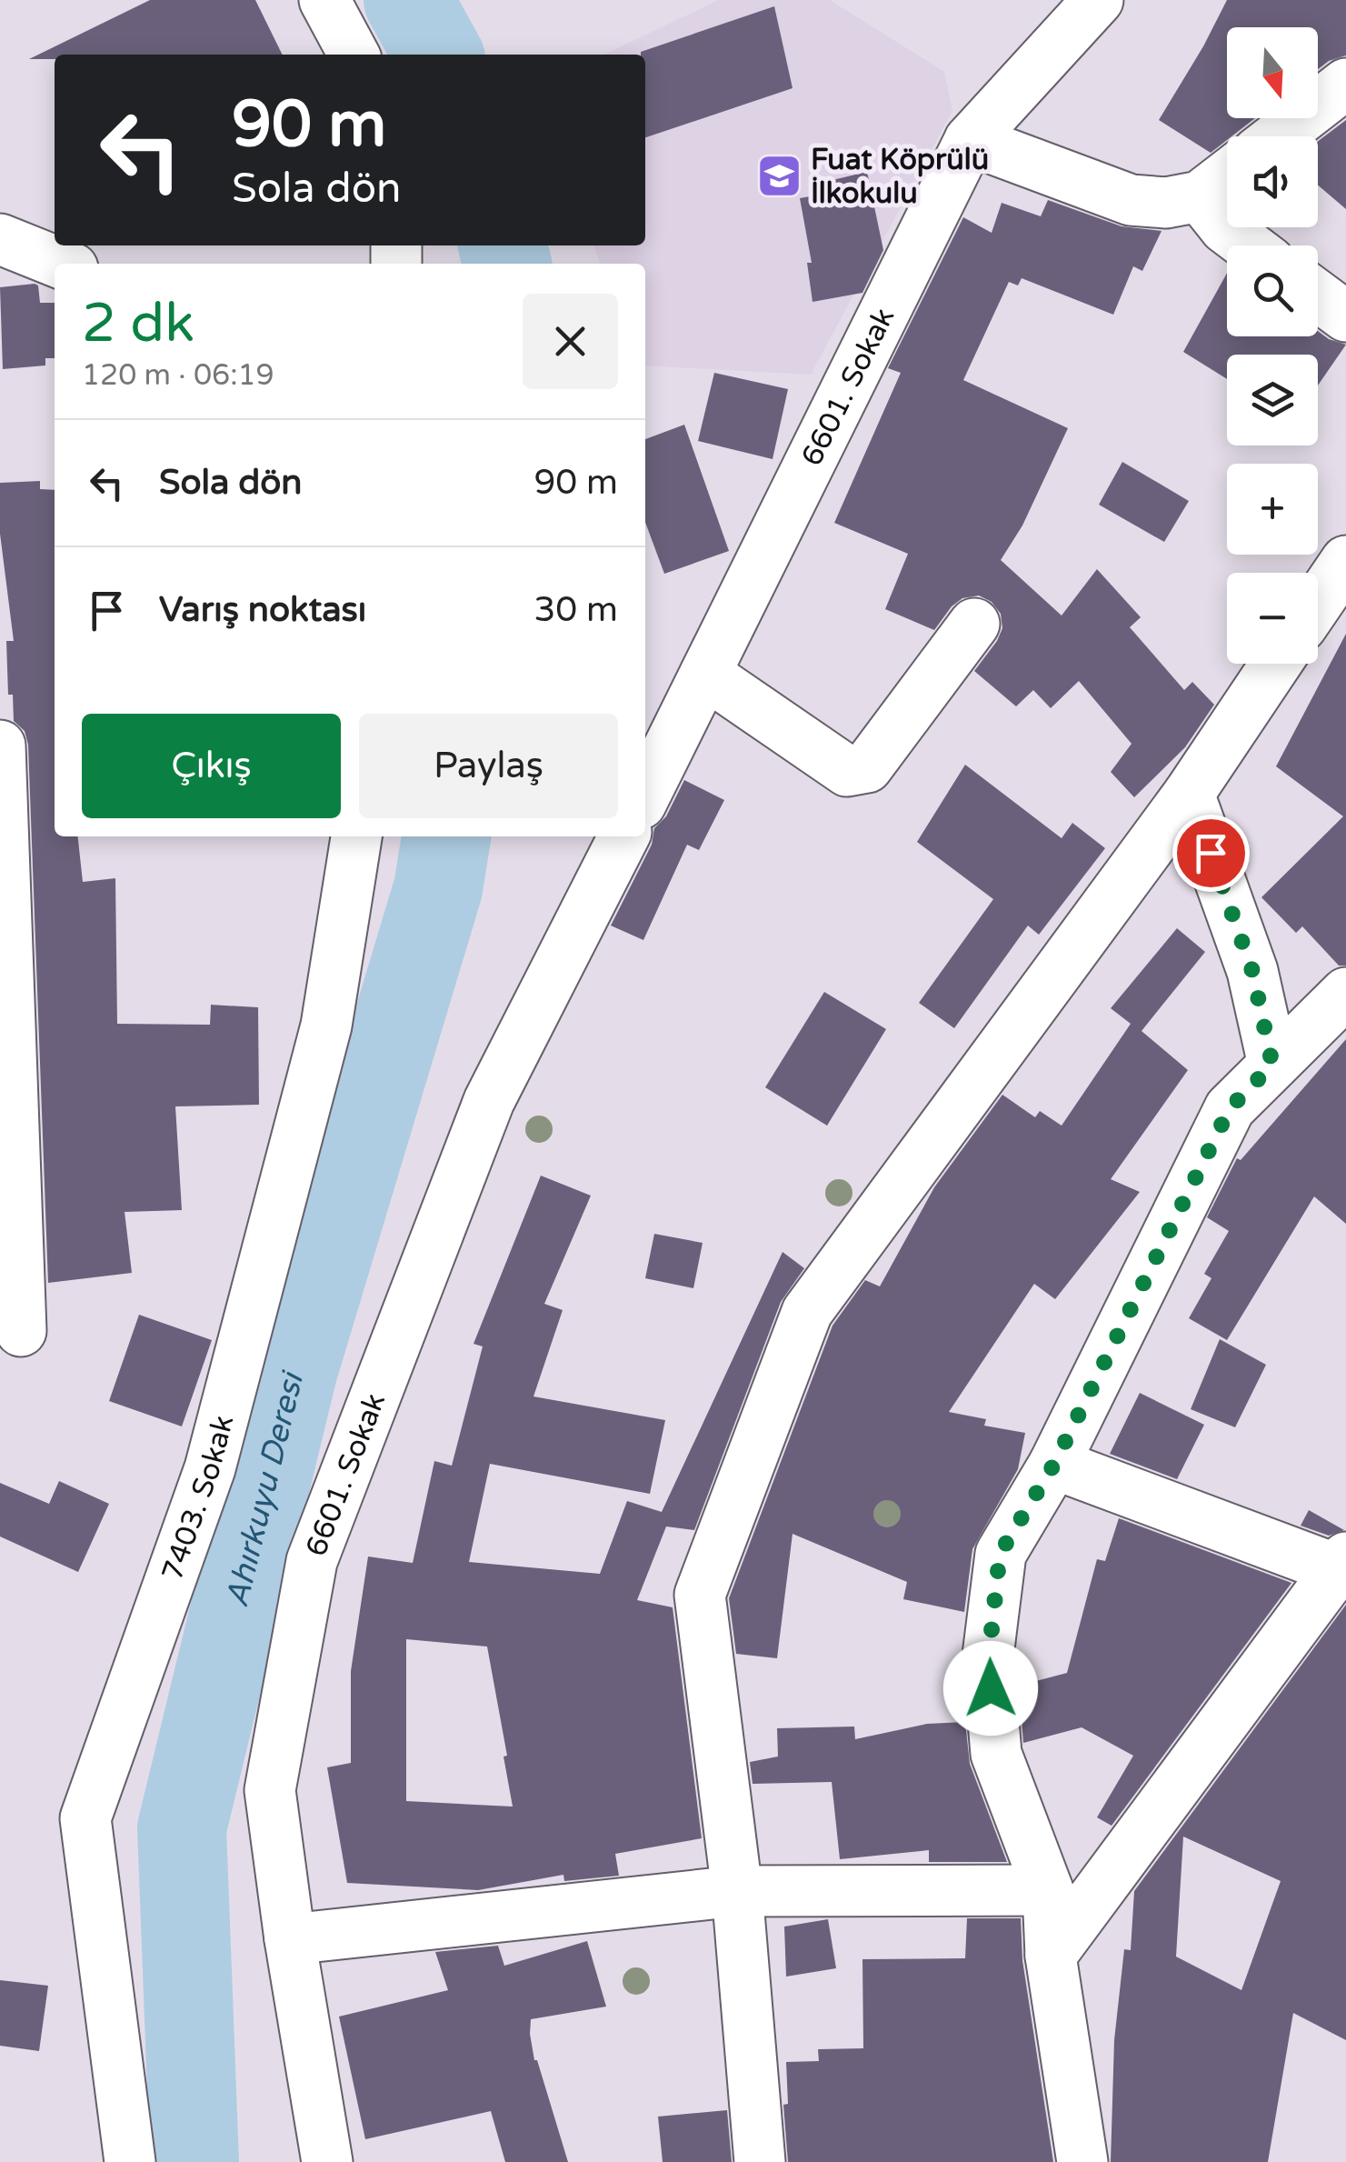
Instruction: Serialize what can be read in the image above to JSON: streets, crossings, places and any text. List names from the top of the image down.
{
  "streets": {
    "street": ["6601. Sokak", "7403. Sokak"]
  },
  "water": ["Ahırkuyu Deresi"],
  "places": {
    "school or university": ["Fuat Köprülü İlkokulu"]
  },
  "north": "bottom",
  "page": {
    "map_buttons": ["+", "−"],
    "turn": ["90 m", "Sola dön"],
    "heading": ["2 dk", "120 m · 06:19"],
    "list": [
      {
        "name": "Sola dön",
        "value": "90 m"
      },
      {
        "name": "Varış noktası",
        "value": "30 m"
      }
    ],
    "buttons": ["Çıkış", "Paylaş"]
  }
}
